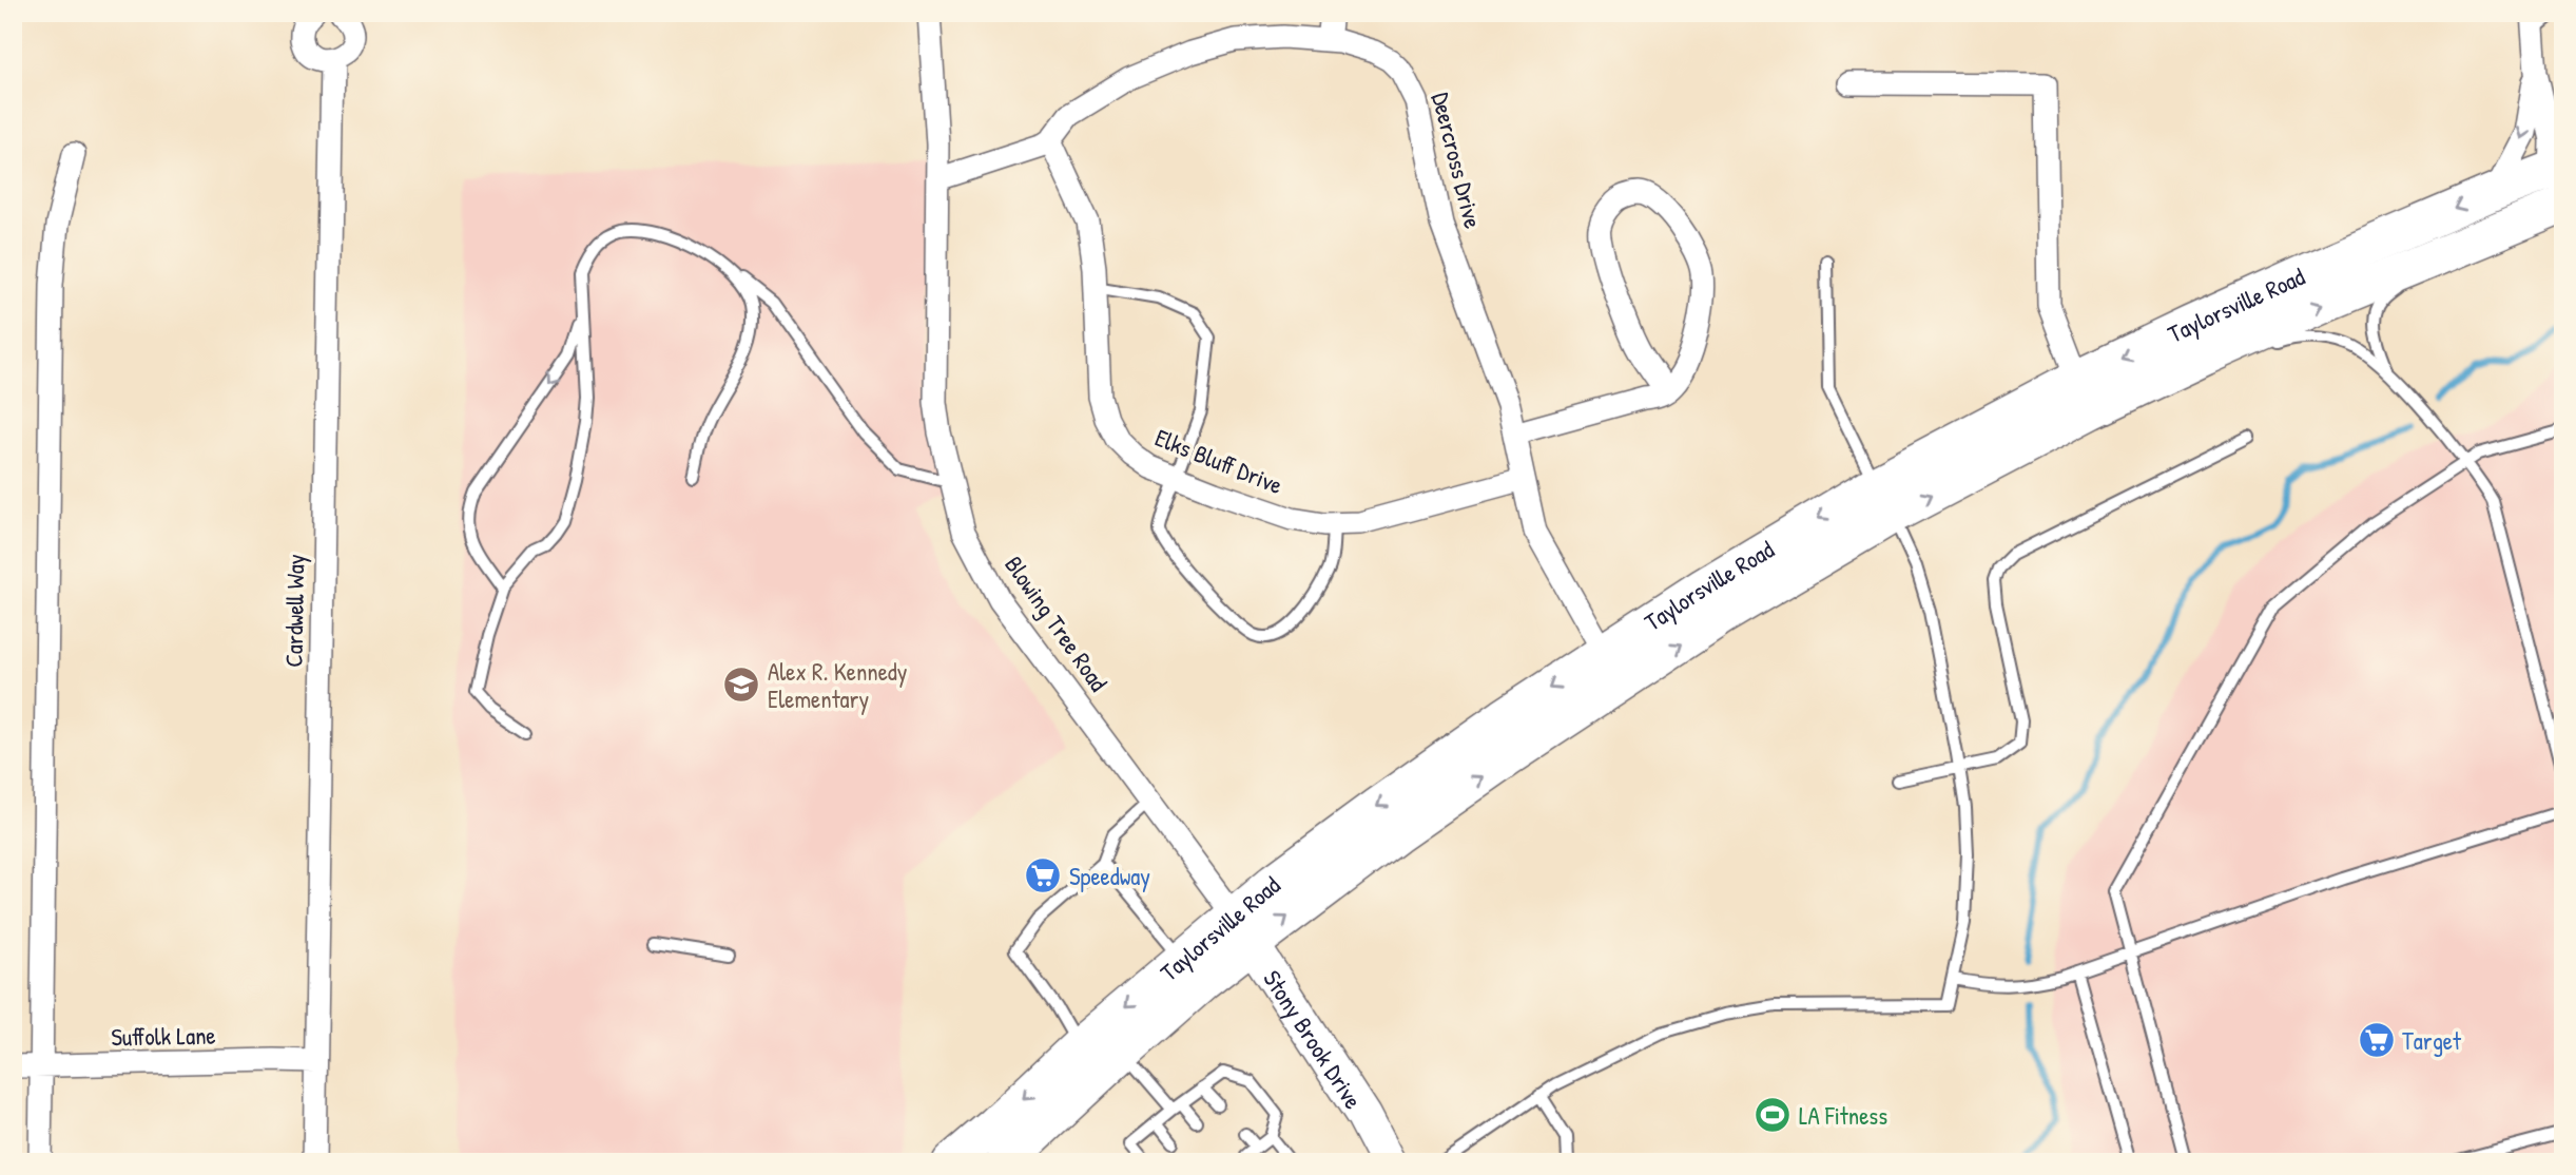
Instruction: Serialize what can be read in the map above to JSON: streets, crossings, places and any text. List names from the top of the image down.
{
  "streets": {
    "main road": ["Taylorsville Road"],
    "street": [
      "Deercross Drive",
      "Elks Bluff Drive",
      "Cardwell Way",
      "Blowing Tree Road",
      "Suffolk Lane",
      "Stony Brook Drive"
    ]
  },
  "crossings": [
    ["Deercross Drive", "Taylorsville Road"],
    ["Deercross Drive", "Elks Bluff Drive"],
    ["Taylorsville Road", "Blowing Tree Road"],
    ["Taylorsville Road", "Stony Brook Drive"],
    ["Cardwell Way", "Suffolk Lane"],
    ["Blowing Tree Road", "Stony Brook Drive"]
  ],
  "places": {
    "school or university": ["Alex R. Kennedy Elementary"],
    "supermarket": ["Speedway", "Target"],
    "sports": ["LA Fitness"]
  }
}
